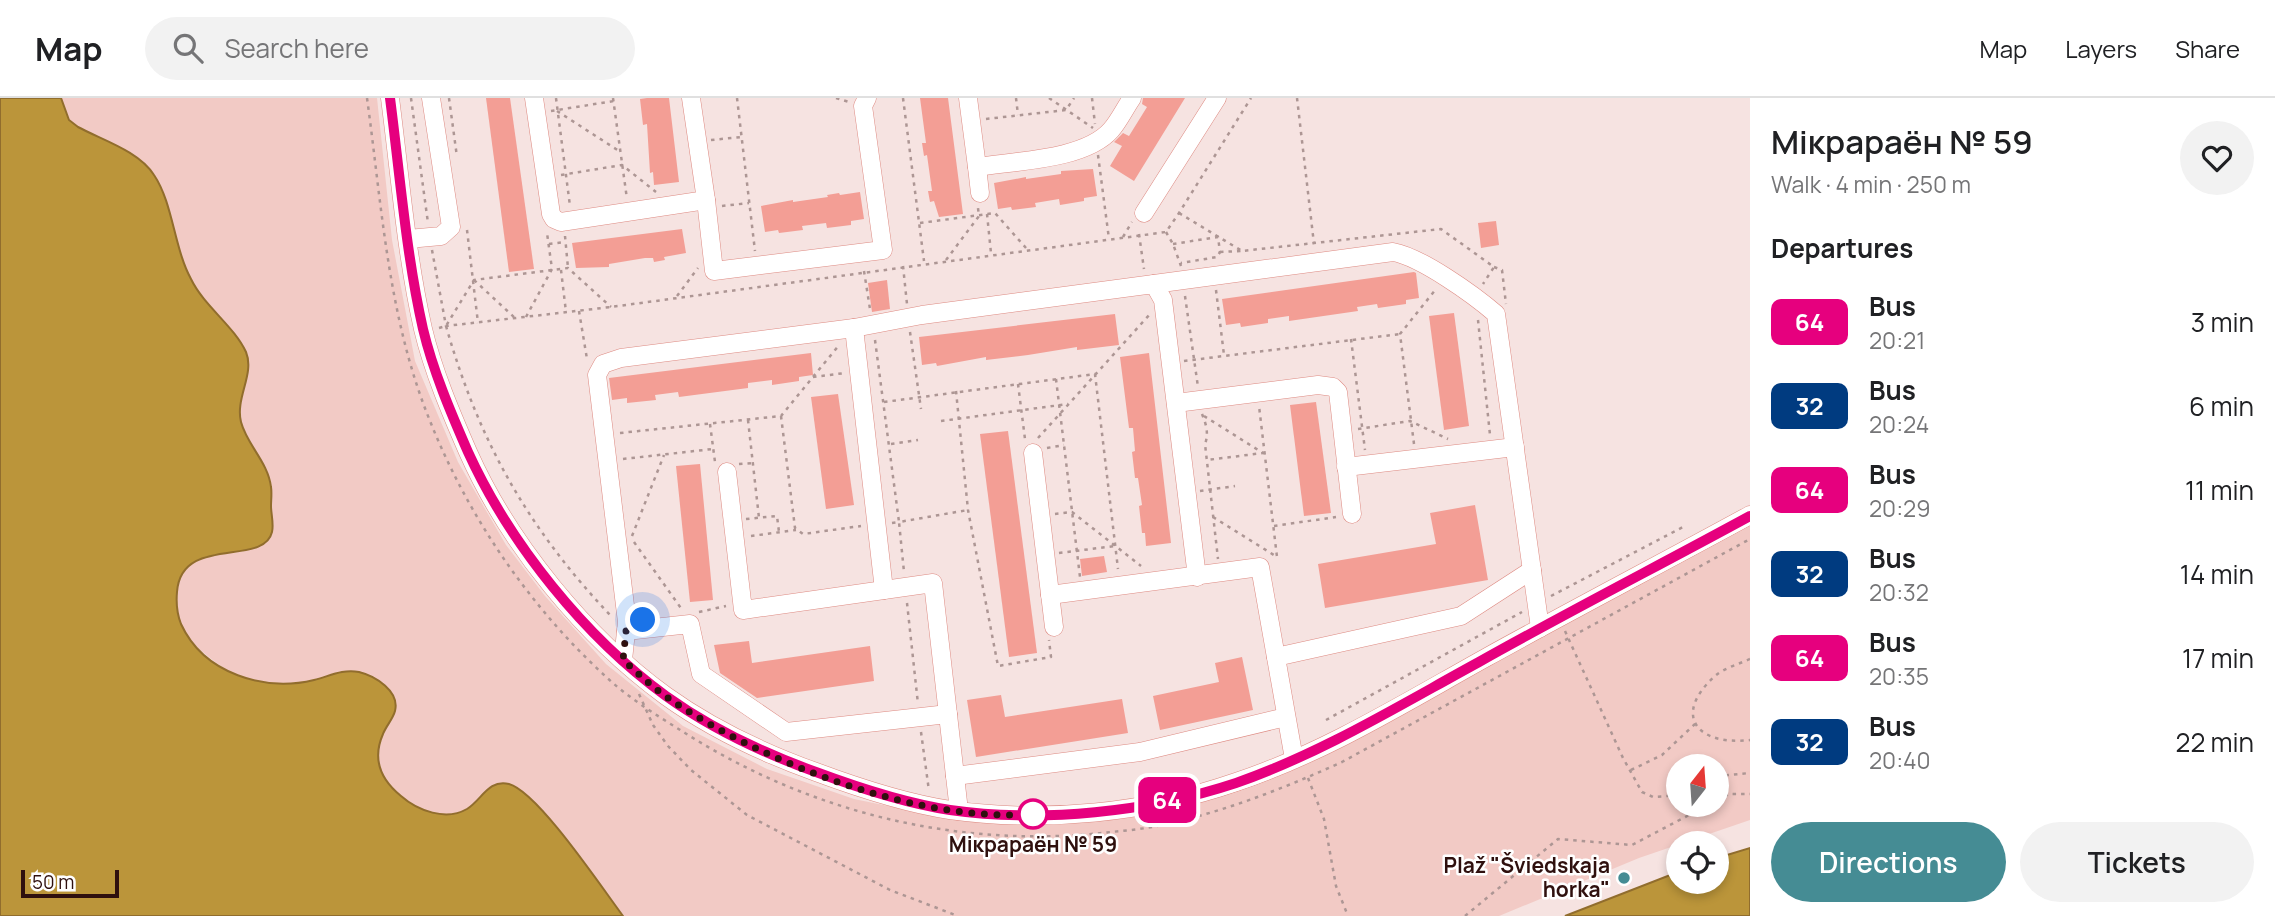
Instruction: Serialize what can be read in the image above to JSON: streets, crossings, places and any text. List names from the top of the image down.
{
  "places": ["Мікрараён № 59", "Plaž \"Šviedskaja horka\""],
  "lines": ["bus line 64"],
  "scale_bar": "50 m",
  "north": "top",
  "page": {
    "header": "Map",
    "search": "Search here",
    "nav": ["Map", "Layers", "Share"],
    "on_map": "64",
    "heading": [
      ["Мікрараён № 59", "Walk · 4 min · 250 m"],
      "Departures"
    ],
    "list": [
      {
        "mark": "64",
        "name": "Bus",
        "note": "20:21",
        "value": "3 min"
      },
      {
        "mark": "32",
        "name": "Bus",
        "note": "20:24",
        "value": "6 min"
      },
      {
        "mark": "64",
        "name": "Bus",
        "note": "20:29",
        "value": "11 min"
      },
      {
        "mark": "32",
        "name": "Bus",
        "note": "20:32",
        "value": "14 min"
      },
      {
        "mark": "64",
        "name": "Bus",
        "note": "20:35",
        "value": "17 min"
      },
      {
        "mark": "32",
        "name": "Bus",
        "note": "20:40",
        "value": "22 min"
      }
    ],
    "buttons": ["Directions", "Tickets"],
    "scale": "50 m"
  }
}
